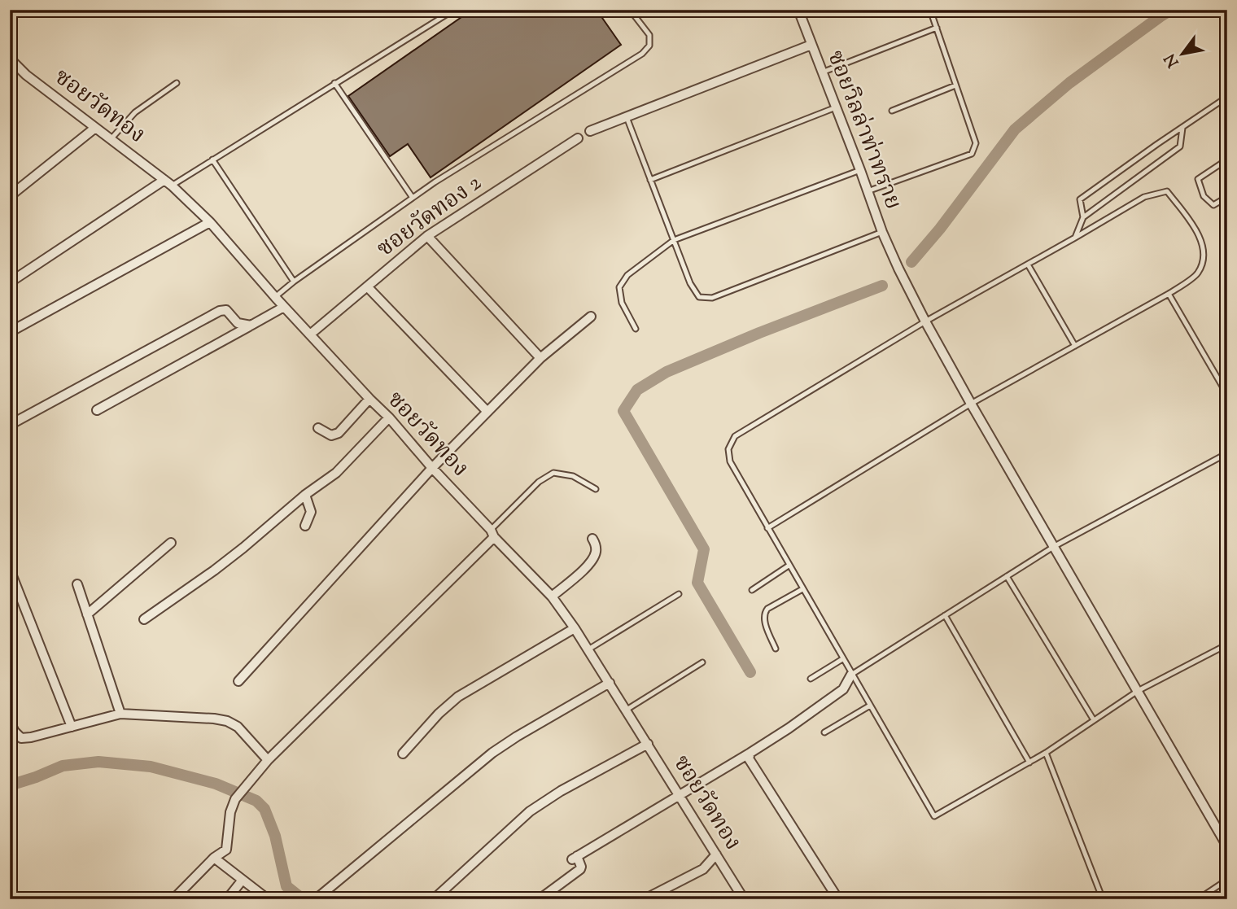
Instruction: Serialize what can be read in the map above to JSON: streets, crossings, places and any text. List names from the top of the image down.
{
  "streets": {
    "street": ["ซอยวัดทอง", "ซอยวิลล่าท่าทราย", "ซอยวัดทอง 2"]
  },
  "crossings": [
    ["ซอยวัดทอง", "ซอยวัดทอง 2"]
  ],
  "north": "bottom left"
}
